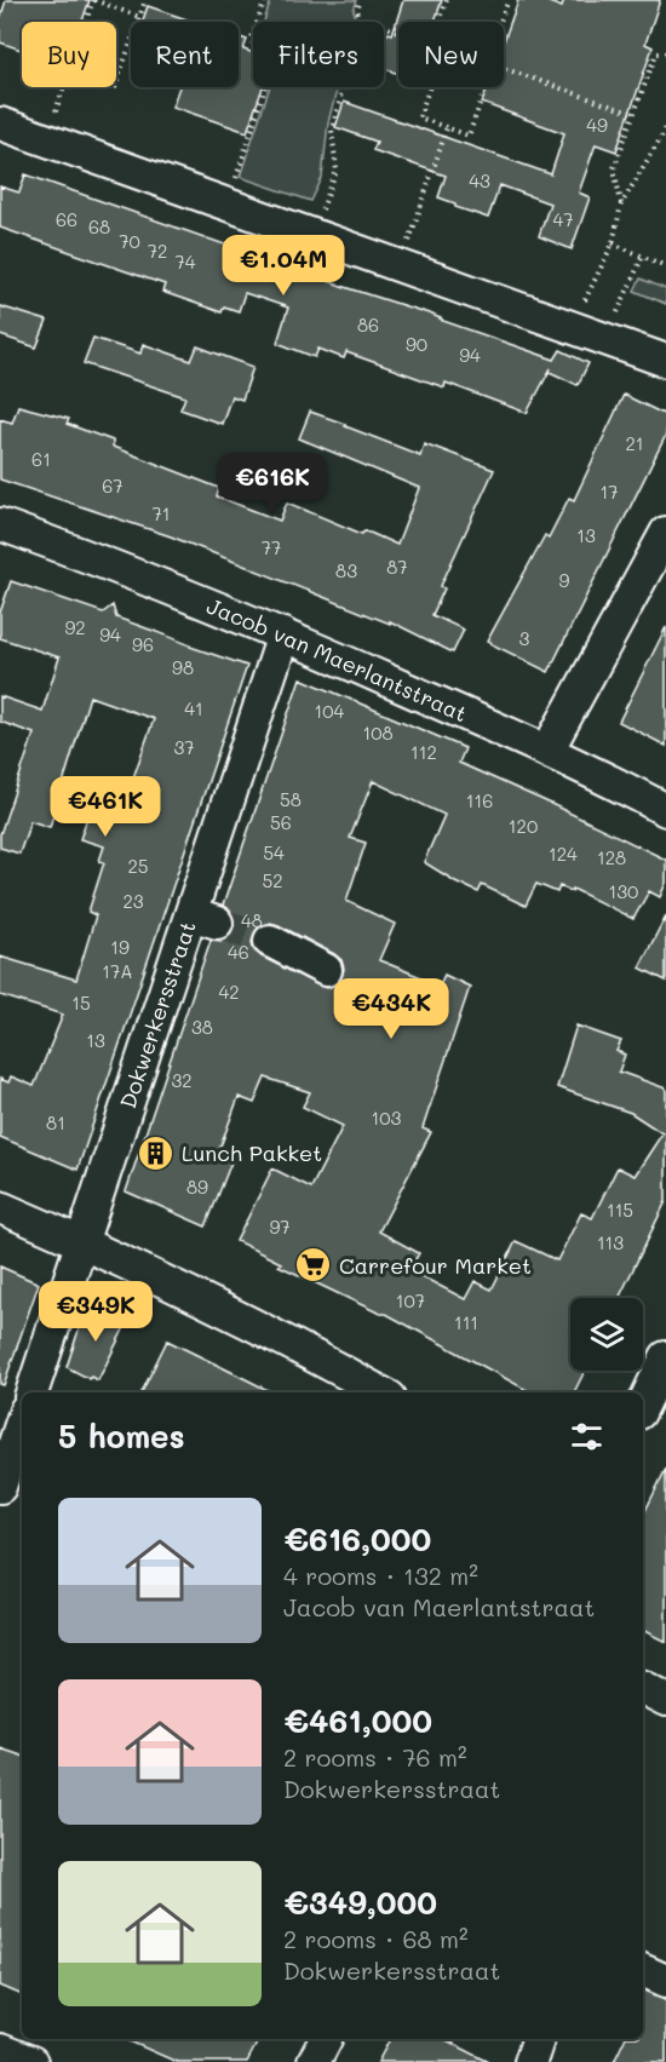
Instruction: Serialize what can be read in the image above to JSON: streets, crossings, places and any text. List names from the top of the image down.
{
  "streets": {
    "street": ["Jacob van Maerlantstraat", "Dokwerkersstraat"]
  },
  "crossings": [
    ["Jacob van Maerlantstraat", "Dokwerkersstraat"]
  ],
  "places": {
    "building": ["Lunch Pakket"],
    "supermarket": ["Carrefour Market"]
  },
  "house_numbers": [
    "49",
    "43",
    "66",
    "47",
    "68",
    "70",
    "72",
    "74",
    "86",
    "90",
    "94",
    "21",
    "61",
    "67",
    "17",
    "71",
    "13",
    "77",
    "87",
    "83",
    "9",
    "92",
    "94",
    "3",
    "96",
    "98",
    "41",
    "104",
    "108",
    "37",
    "112",
    "58",
    "116",
    "56",
    "120",
    "54",
    "124",
    "128",
    "25",
    "52",
    "130",
    "23",
    "48",
    "19",
    "46",
    "17A",
    "42",
    "15",
    "38",
    "13",
    "32",
    "103",
    "81",
    "89",
    "115",
    "97",
    "113",
    "107",
    "111"
  ],
  "page": {
    "chip": [
      "Buy",
      "Rent",
      "Filters",
      "New"
    ],
    "price": [
      "€1.04M",
      "€616K",
      "€461K",
      "€434K",
      "€349K"
    ],
    "heading": "5 homes",
    "list": [
      {
        "name": "€616,000",
        "note": "4 rooms · 132 m² · Jacob van Maerlantstraat"
      },
      {
        "name": "€461,000",
        "note": "2 rooms · 76 m² · Dokwerkersstraat"
      },
      {
        "name": "€349,000",
        "note": "2 rooms · 68 m² · Dokwerkersstraat"
      }
    ]
  }
}
